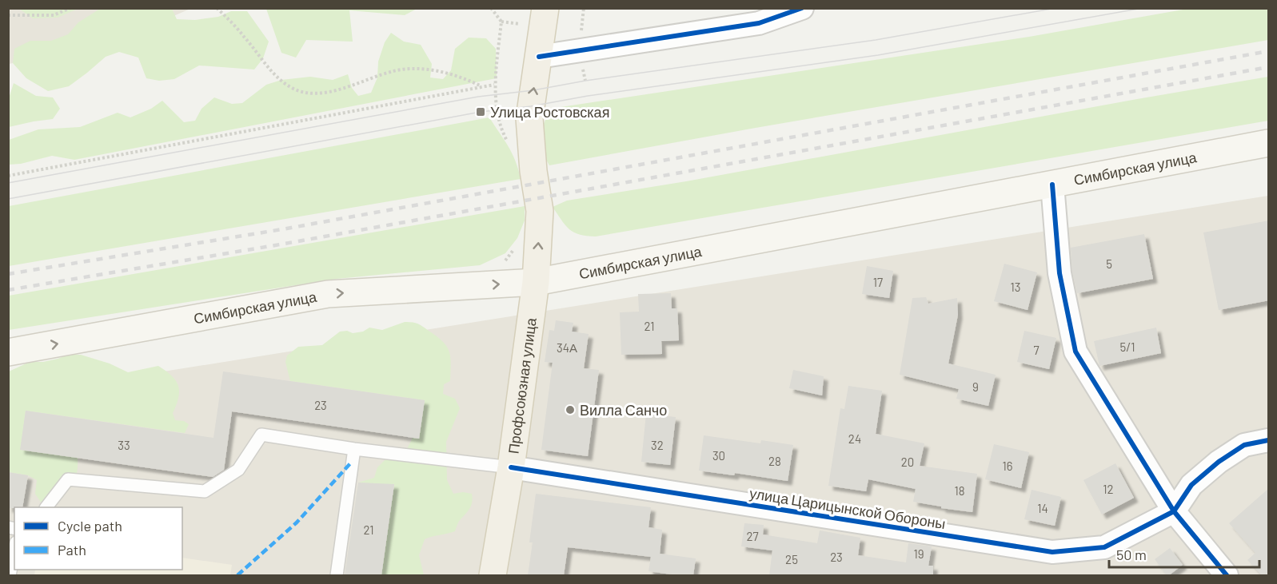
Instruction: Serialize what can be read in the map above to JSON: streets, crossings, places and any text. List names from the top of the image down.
{
  "streets": {
    "main road": ["Симбирская улица", "Профсоюзная улица"],
    "street": ["улица Царицынской Обороны"]
  },
  "crossings": [
    ["Симбирская улица", "Профсоюзная улица"],
    ["Профсоюзная улица", "улица Царицынской Обороны"]
  ],
  "one_way": ["Симбирская улица", "Профсоюзная улица"],
  "places": {
    "transit": ["Улица Ростовская"],
    "other": ["Вилла Санчо"]
  },
  "house_numbers": [
    "5",
    "17",
    "13",
    "21",
    "5/1",
    "34А",
    "7",
    "9",
    "23",
    "24",
    "33",
    "32",
    "30",
    "28",
    "20",
    "16",
    "12",
    "18",
    "14",
    "21",
    "27",
    "19",
    "23",
    "25"
  ],
  "legend": ["Cycle path", "Path"],
  "scale_bar": "50 m"
}
